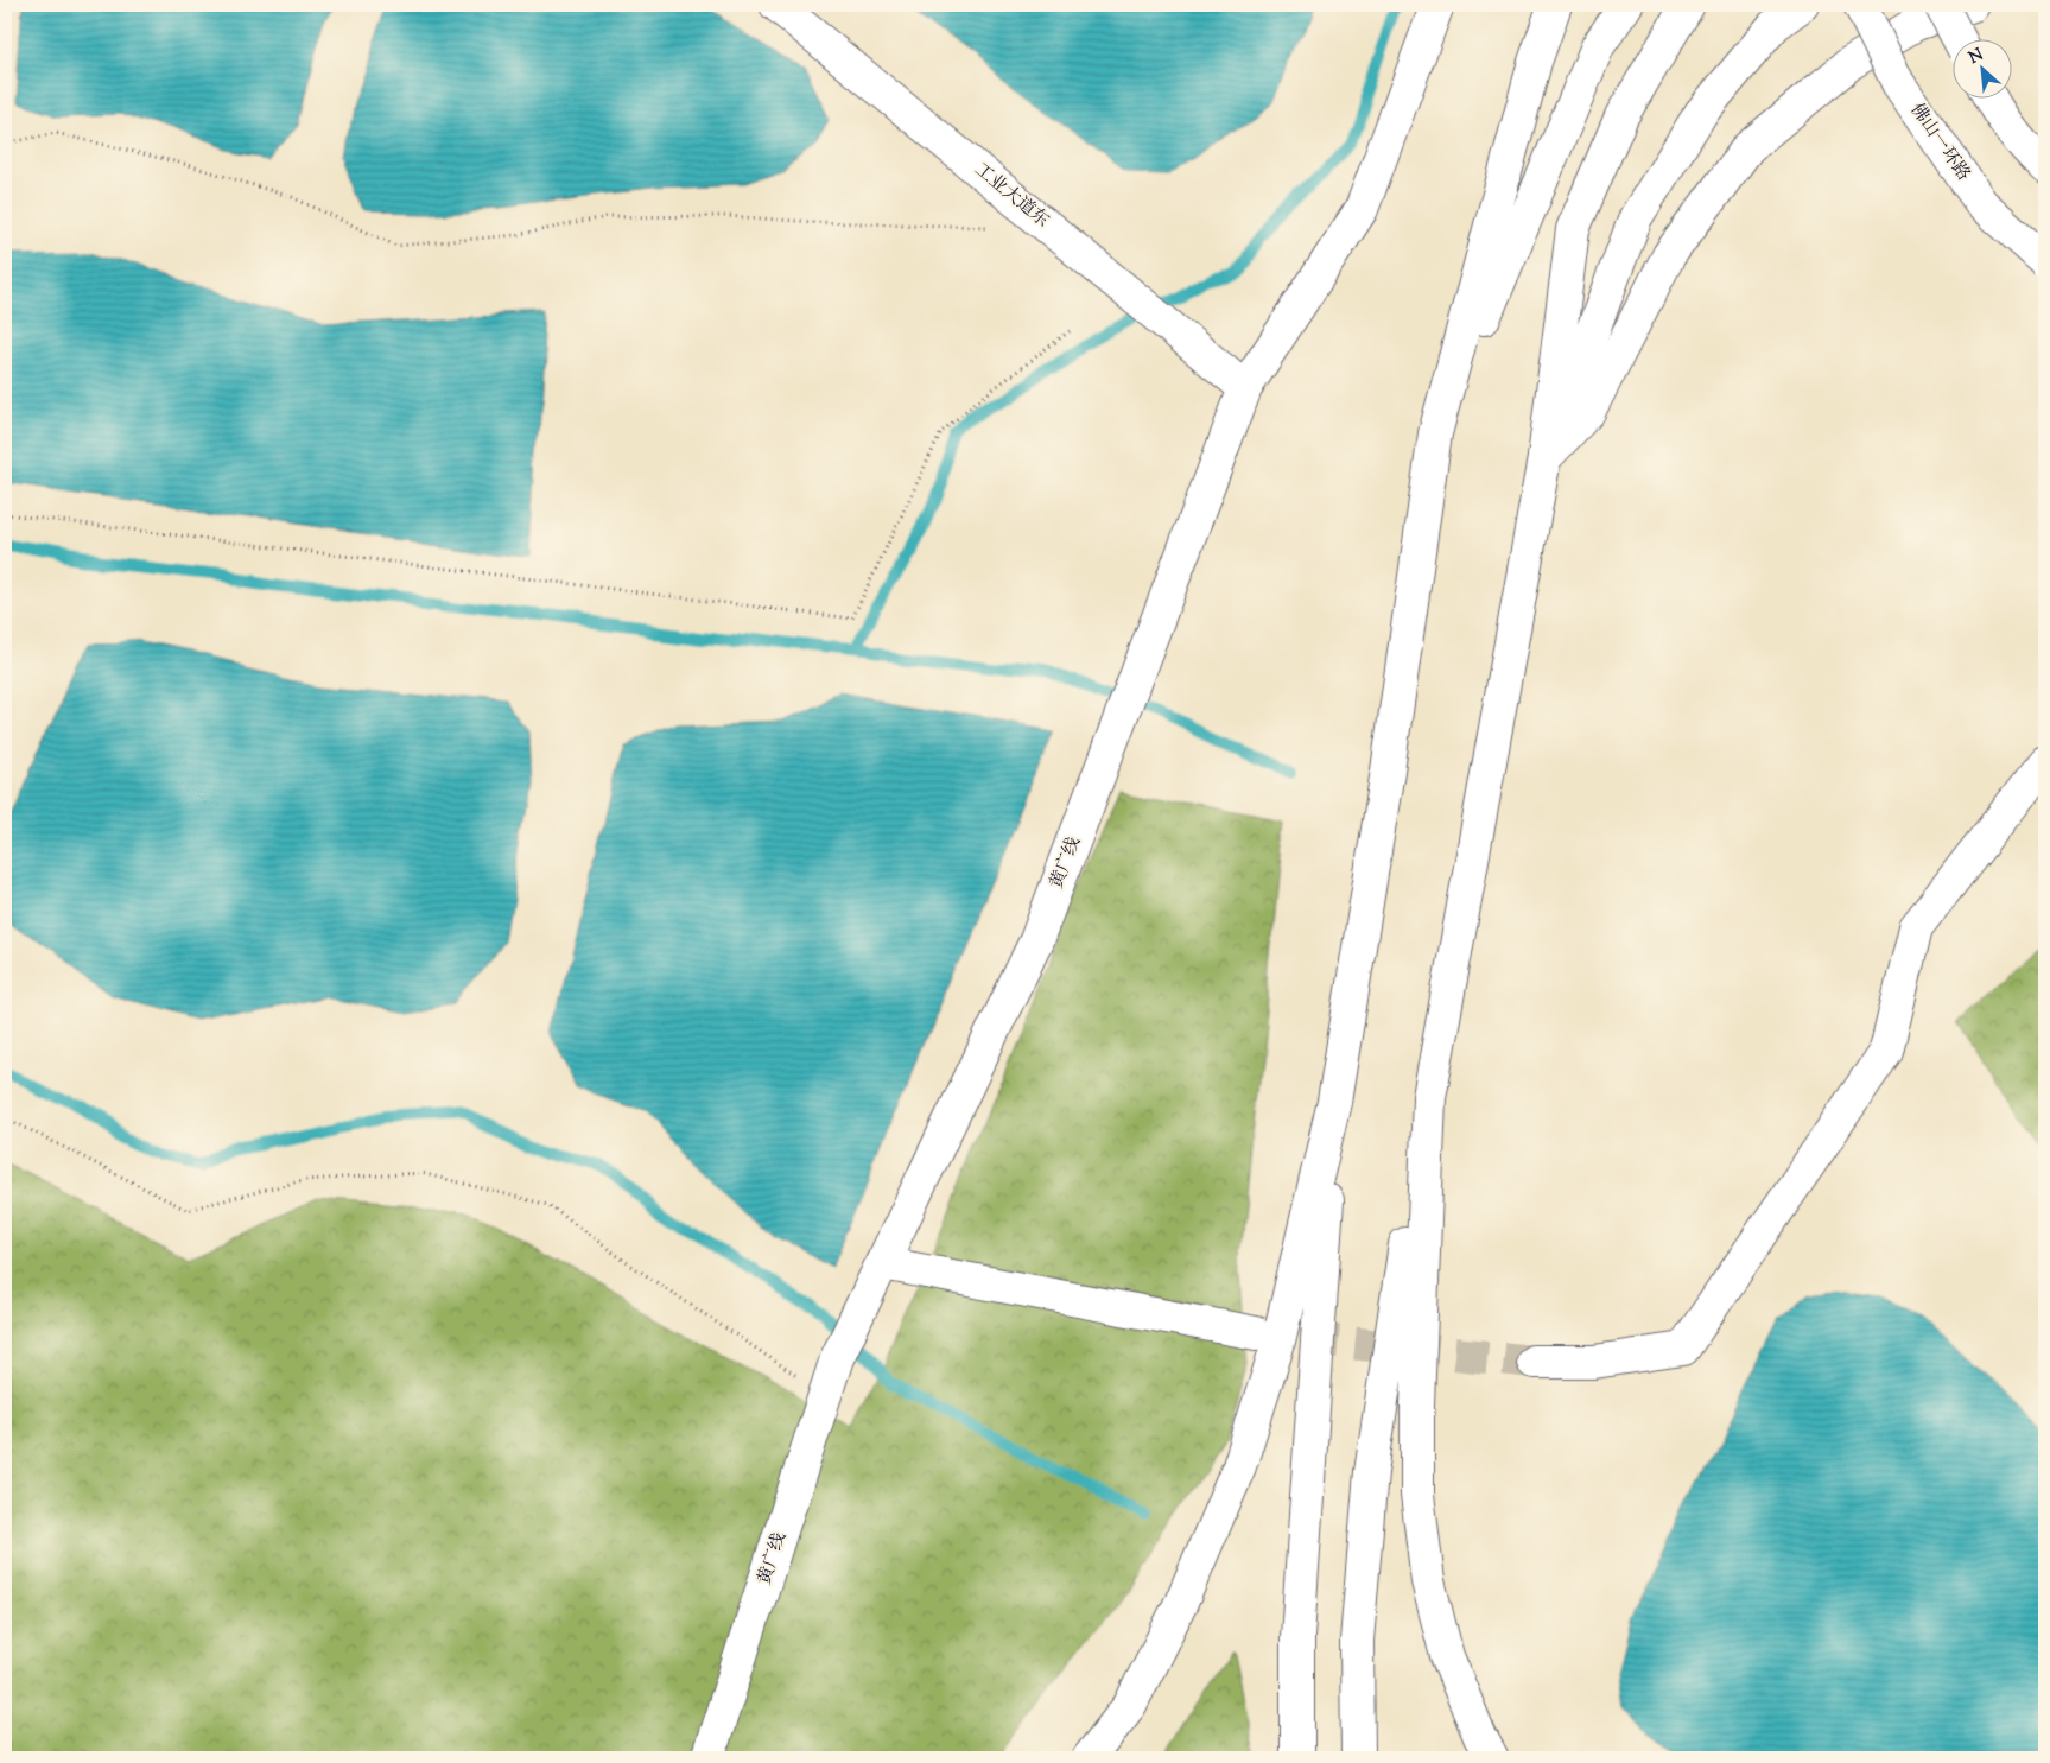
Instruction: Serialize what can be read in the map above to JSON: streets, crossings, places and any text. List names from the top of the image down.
{
  "streets": {
    "main road": ["佛山一环路", "工业大道东", "黄广线"]
  },
  "crossings": [
    ["工业大道东", "黄广线"]
  ],
  "north": "top left"
}
